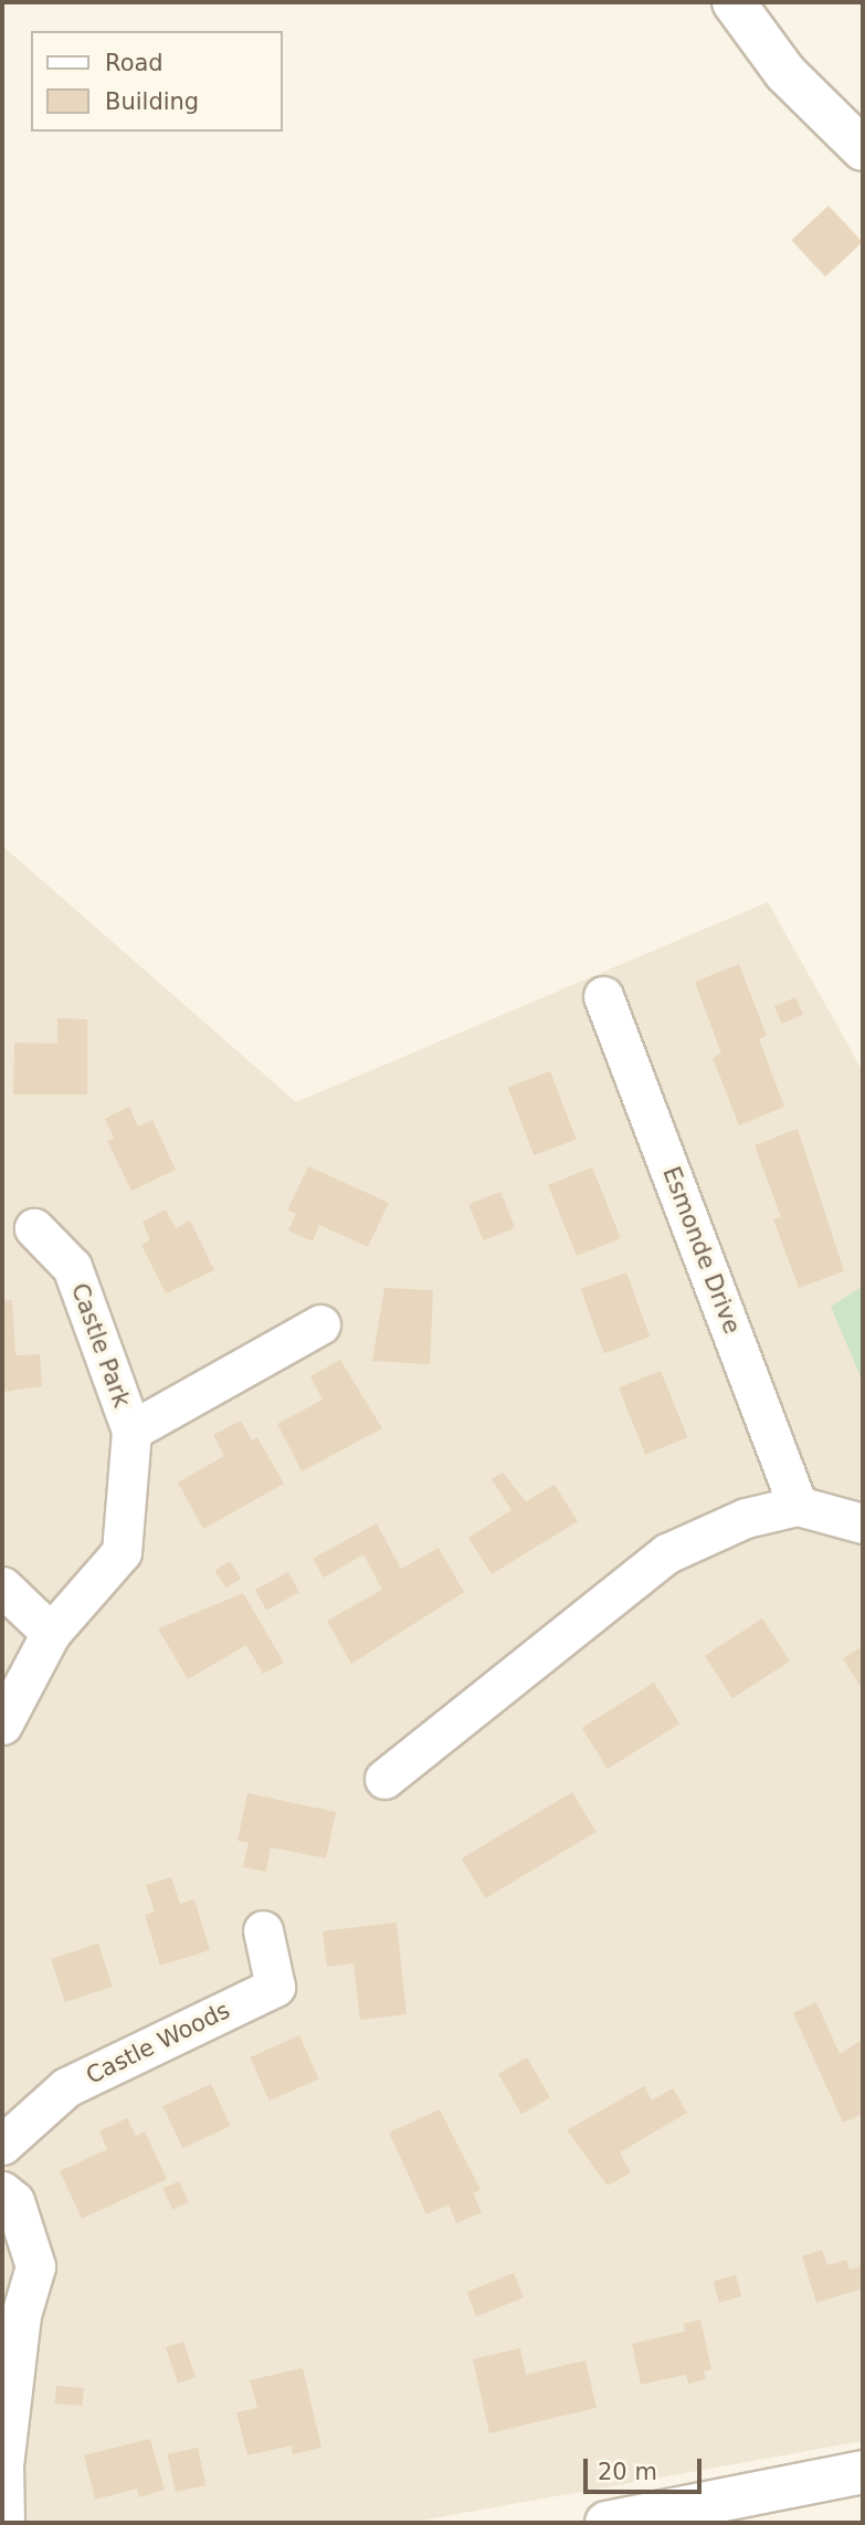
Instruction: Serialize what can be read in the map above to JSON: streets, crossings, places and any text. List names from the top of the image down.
{
  "streets": {
    "street": ["Esmonde Drive", "Castle Park", "Castle Woods"]
  },
  "legend": ["Road", "Building"],
  "scale_bar": "20 m"
}
